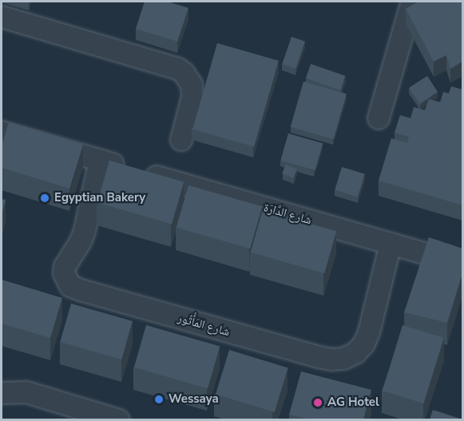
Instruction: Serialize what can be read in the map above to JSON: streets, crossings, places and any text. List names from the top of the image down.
{
  "streets": {
    "street": ["شارع الدَّارَة", "شارع المَأْثُور"]
  },
  "crossings": [
    ["شارع الدَّارَة", "شارع المَأْثُور"]
  ],
  "places": ["Egyptian Bakery", "Wessaya", "AG Hotel"]
}
